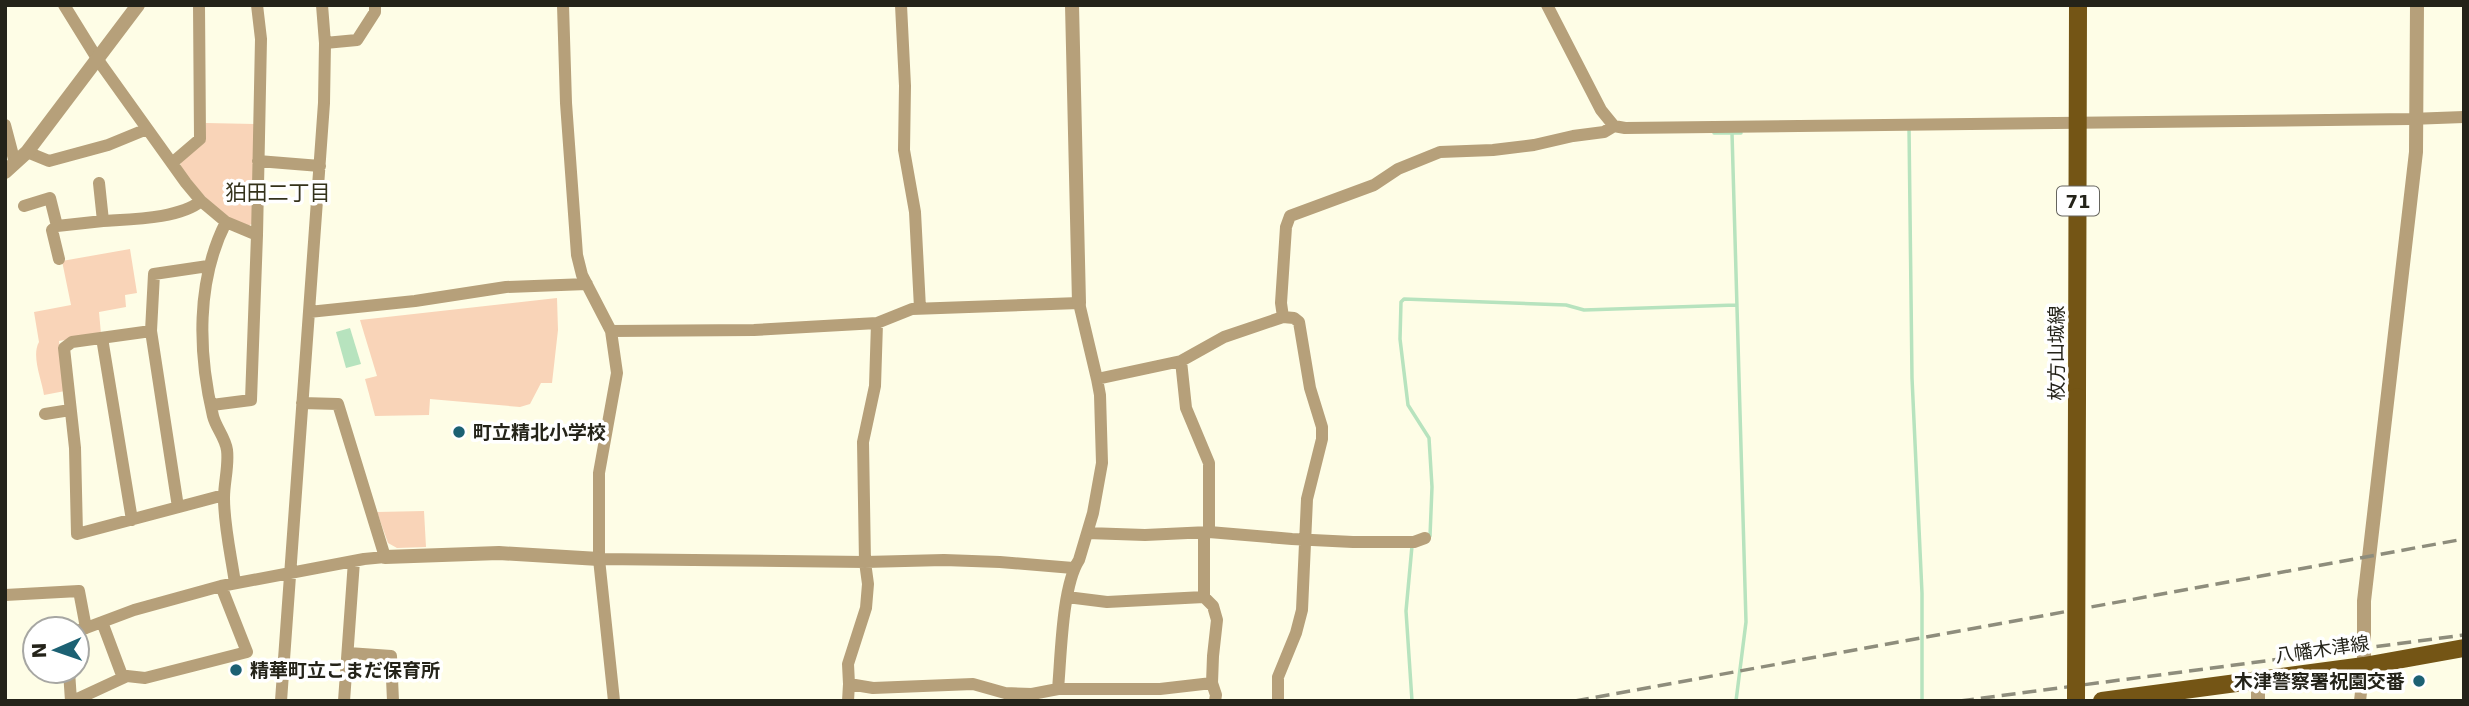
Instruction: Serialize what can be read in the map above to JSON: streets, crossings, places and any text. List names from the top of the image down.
{
  "streets": {
    "main road": ["71", "枚方山城線", "八幡木津線"]
  },
  "districts": ["狛田二丁目"],
  "places": ["町立精北小学校", "精華町立こまだ保育所", "木津警察署祝園交番"],
  "north": "left"
}
